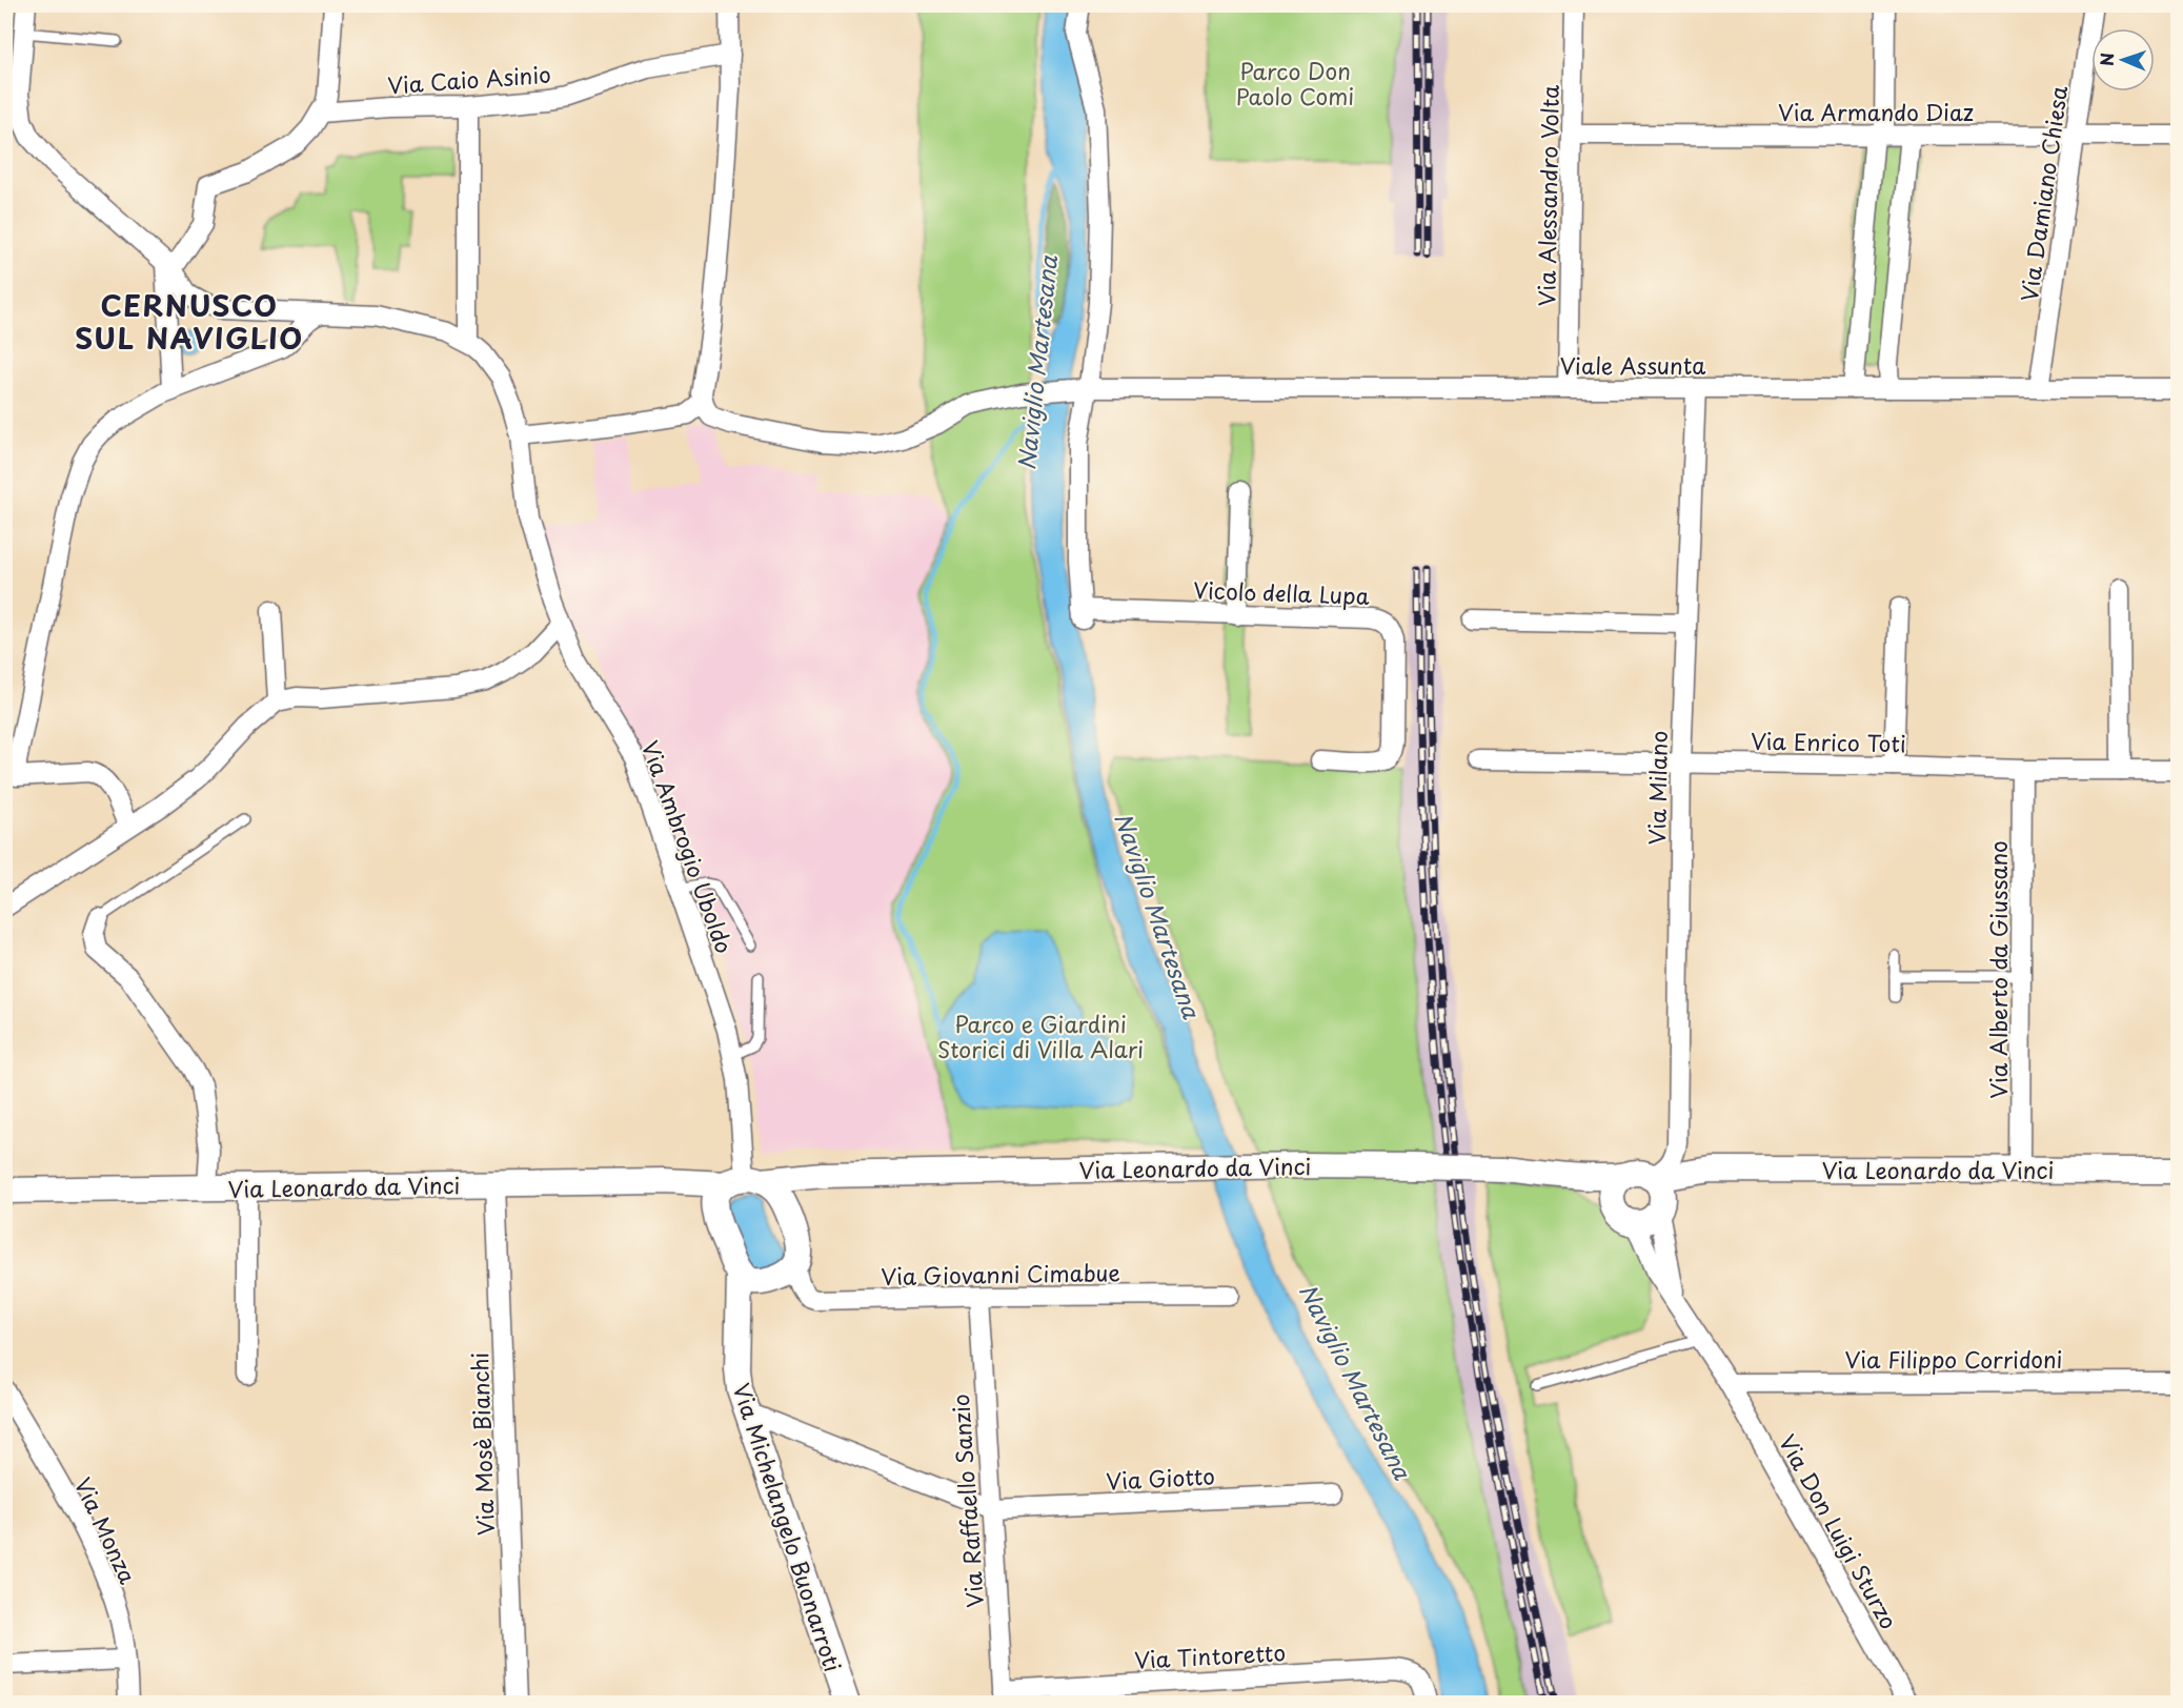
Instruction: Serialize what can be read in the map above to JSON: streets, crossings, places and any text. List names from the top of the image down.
{
  "streets": {
    "street": [
      "Via Caio Asinio",
      "Via Armando Diaz",
      "Via Damiano Chiesa",
      "Via Alessandro Volta",
      "Viale Assunta",
      "Vicolo della Lupa",
      "Via Enrico Toti",
      "Via Milano",
      "Via Ambrogio Uboldo",
      "Via Alberto da Giussano",
      "Via Leonardo da Vinci",
      "Via Giovanni Cimabue",
      "Via Filippo Corridoni",
      "Via Mosè Bianchi",
      "Via Giotto",
      "Via Raffaello Sanzio",
      "Via Michelangelo Buonarroti",
      "Via Monza",
      "Via Don Luigi Sturzo",
      "Via Tintoretto"
    ]
  },
  "crossings": [
    ["Via Armando Diaz", "Via Damiano Chiesa"],
    ["Via Armando Diaz", "Via Alessandro Volta"],
    ["Via Damiano Chiesa", "Viale Assunta"],
    ["Via Alessandro Volta", "Viale Assunta"],
    ["Viale Assunta", "Vicolo della Lupa"],
    ["Viale Assunta", "Via Milano"],
    ["Via Enrico Toti", "Via Milano"],
    ["Via Enrico Toti", "Via Alberto da Giussano"],
    ["Via Milano", "Via Leonardo da Vinci"],
    ["Via Milano", "Via Don Luigi Sturzo"],
    ["Via Ambrogio Uboldo", "Via Leonardo da Vinci"],
    ["Via Ambrogio Uboldo", "Via Giovanni Cimabue"],
    ["Via Ambrogio Uboldo", "Via Michelangelo Buonarroti"],
    ["Via Alberto da Giussano", "Via Leonardo da Vinci"],
    ["Via Leonardo da Vinci", "Via Giovanni Cimabue"],
    ["Via Leonardo da Vinci", "Via Mosè Bianchi"],
    ["Via Leonardo da Vinci", "Via Michelangelo Buonarroti"],
    ["Via Leonardo da Vinci", "Via Don Luigi Sturzo"],
    ["Via Giovanni Cimabue", "Via Raffaello Sanzio"],
    ["Via Giovanni Cimabue", "Via Michelangelo Buonarroti"],
    ["Via Filippo Corridoni", "Via Don Luigi Sturzo"],
    ["Via Giotto", "Via Raffaello Sanzio"],
    ["Via Raffaello Sanzio", "Via Tintoretto"]
  ],
  "districts": ["CERNUSCO SUL NAVIGLIO"],
  "water": ["Naviglio Martesana"],
  "parks": ["Parco Don Paolo Comi", "Parco e Giardini Storici di Villa Alari"],
  "north": "left"
}
